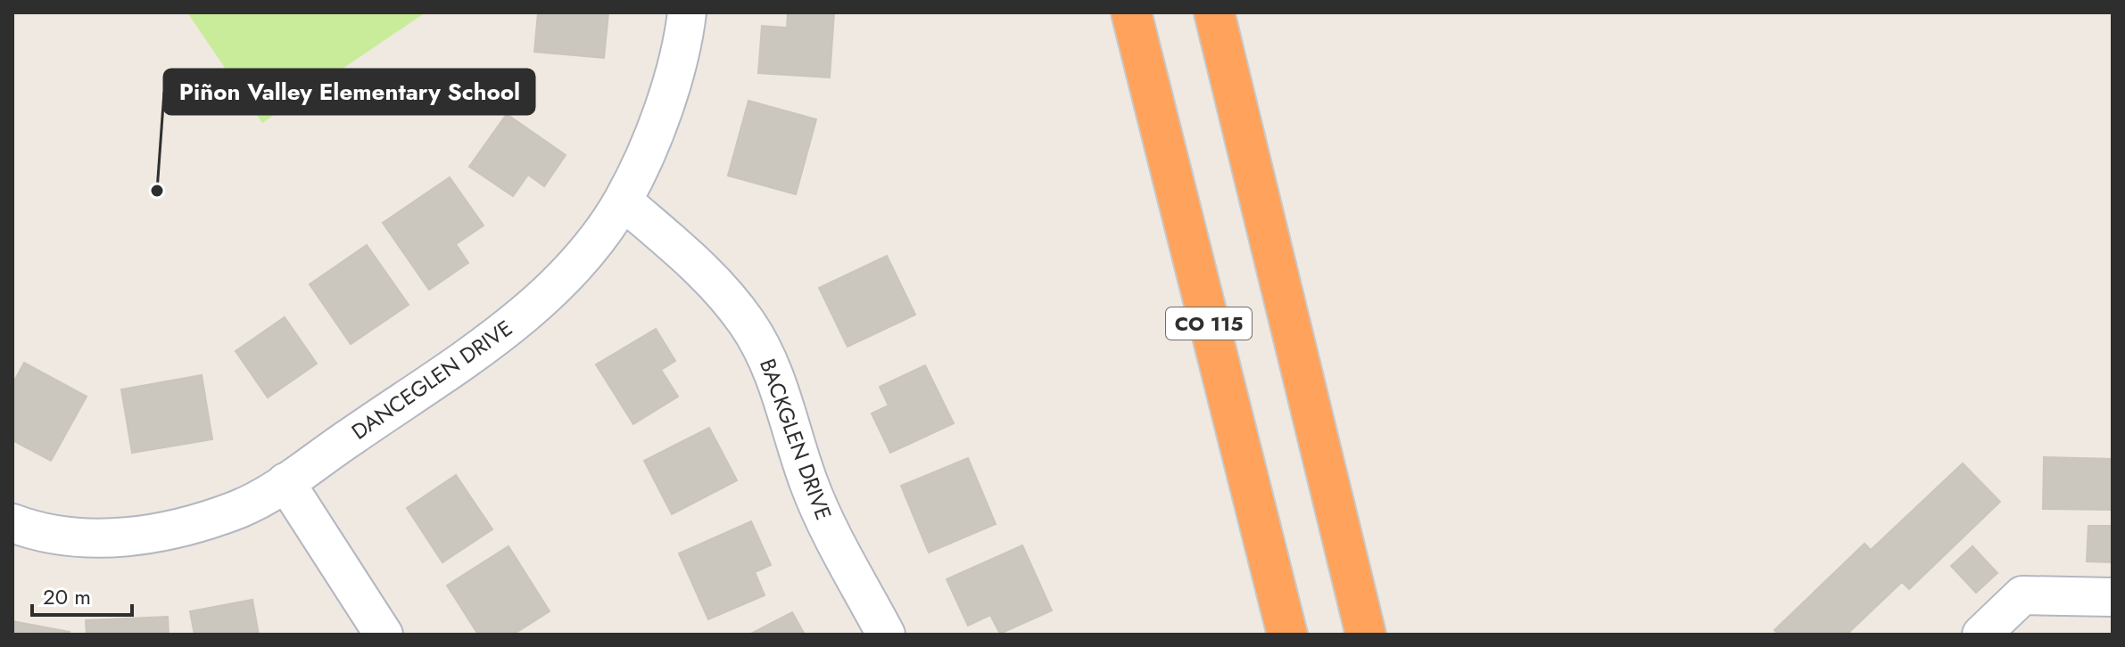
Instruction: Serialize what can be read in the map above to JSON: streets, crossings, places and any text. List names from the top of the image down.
{
  "streets": {
    "highway": ["CO 115"],
    "street": ["DANCEGLEN DRIVE", "BACKGLEN DRIVE"]
  },
  "crossings": [
    ["DANCEGLEN DRIVE", "BACKGLEN DRIVE"]
  ],
  "places": ["Piñon Valley Elementary School"],
  "scale_bar": "20 m"
}
